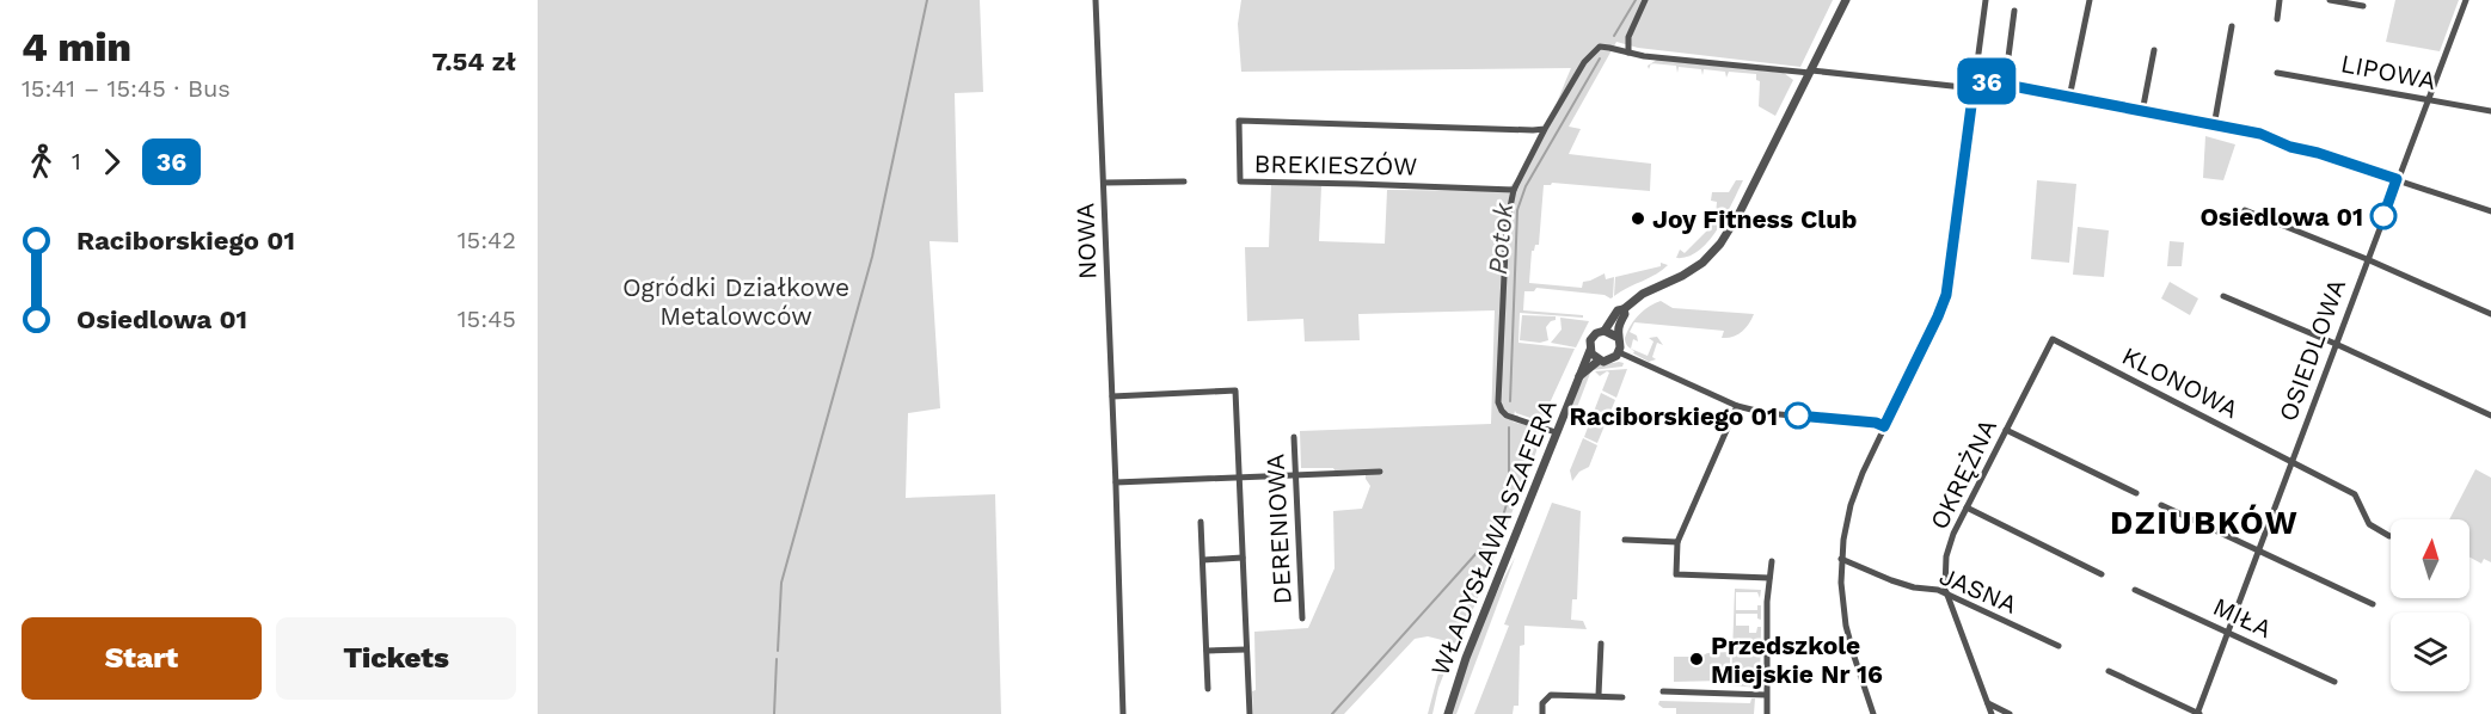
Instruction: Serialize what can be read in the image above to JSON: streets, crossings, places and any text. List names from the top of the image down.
{
  "streets": {
    "street": [
      "LIPOWA",
      "BREKIESZÓW",
      "NOWA",
      "OSIEDLOWA",
      "KLONOWA",
      "OKRĘŻNA",
      "DERENIOWA",
      "WŁADYSŁAWA SZAFERA",
      "JASNA",
      "MIŁA"
    ]
  },
  "crossings": [
    ["LIPOWA", "OSIEDLOWA"],
    ["OSIEDLOWA", "KLONOWA"],
    ["OSIEDLOWA", "MIŁA"],
    ["KLONOWA", "OKRĘŻNA"],
    ["OKRĘŻNA", "JASNA"]
  ],
  "districts": ["DZIUBKÓW"],
  "water": ["Potok"],
  "parks": ["Ogródki Działkowe Metalowców"],
  "places": [
    "Osiedlowa 01",
    "Joy Fitness Club",
    "Raciborskiego 01",
    "Przedszkole Miejskie Nr 16"
  ],
  "lines": ["bus line 36"],
  "north": "top",
  "page": {
    "heading": ["4 min", "15:41 – 15:45 · Bus", "7.54 zł"],
    "on_map": "36",
    "legs": ["1", "36"],
    "list": [
      {
        "name": "Raciborskiego 01",
        "value": "15:42"
      },
      {
        "name": "Osiedlowa 01",
        "value": "15:45"
      }
    ],
    "buttons": ["Start", "Tickets"]
  }
}
